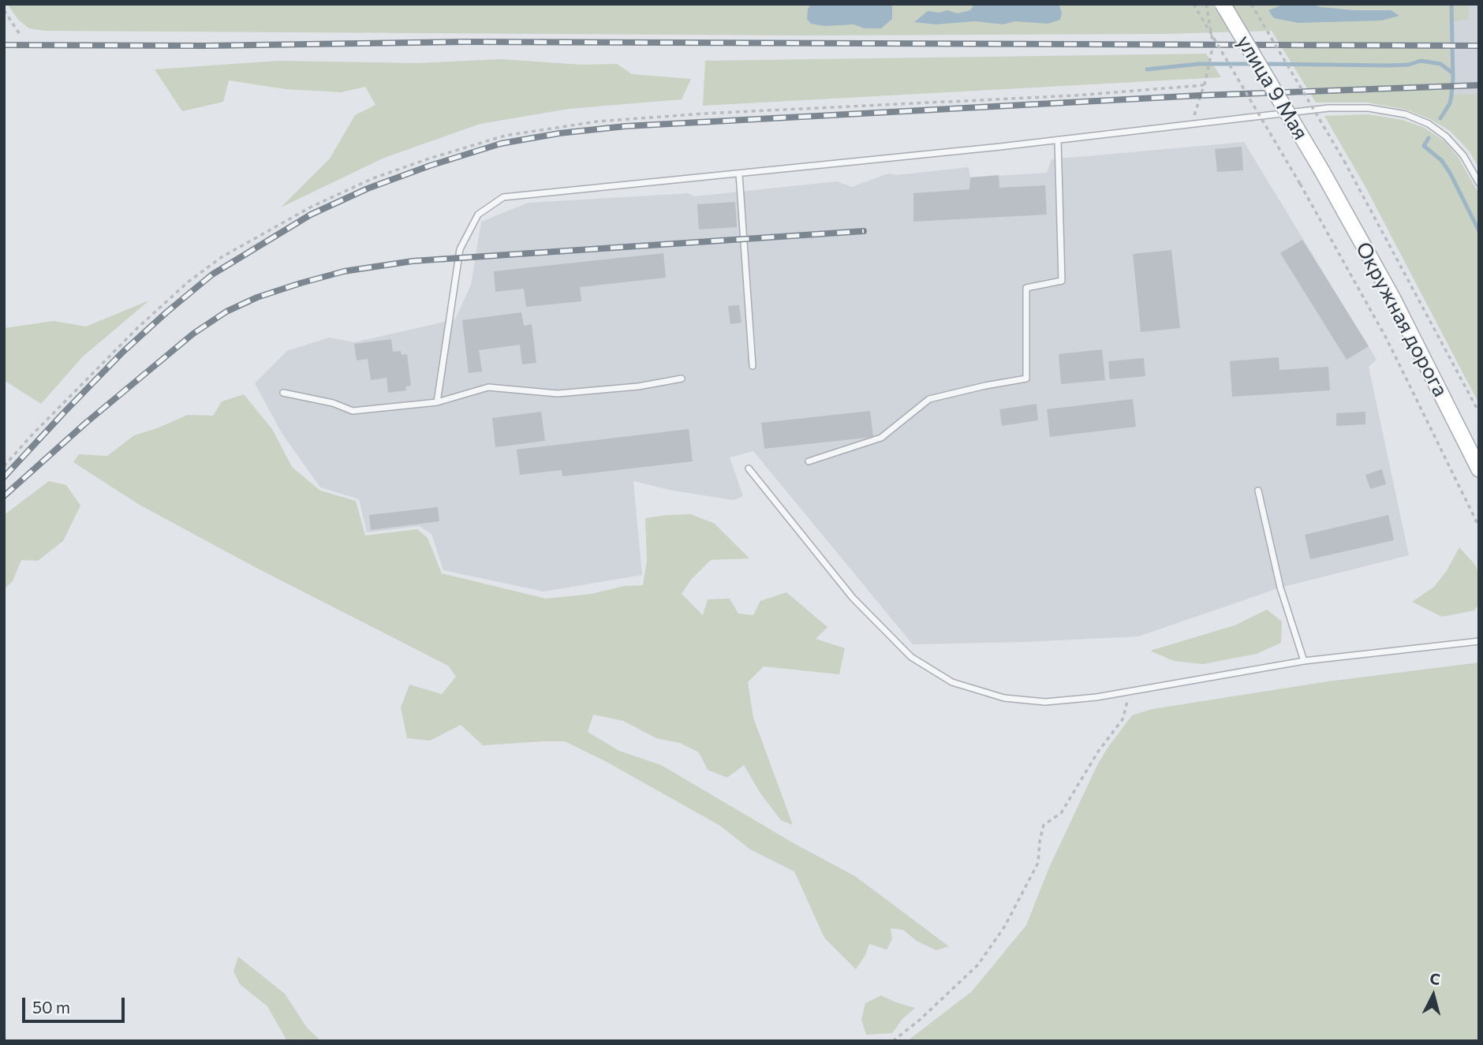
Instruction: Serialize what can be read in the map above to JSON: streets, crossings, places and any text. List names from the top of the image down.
{
  "streets": {
    "main road": ["улица 9 Мая", "Окружная дорога"]
  },
  "crossings": [
    ["улица 9 Мая", "Окружная дорога"]
  ],
  "scale_bar": "50 m",
  "north": "top"
}
